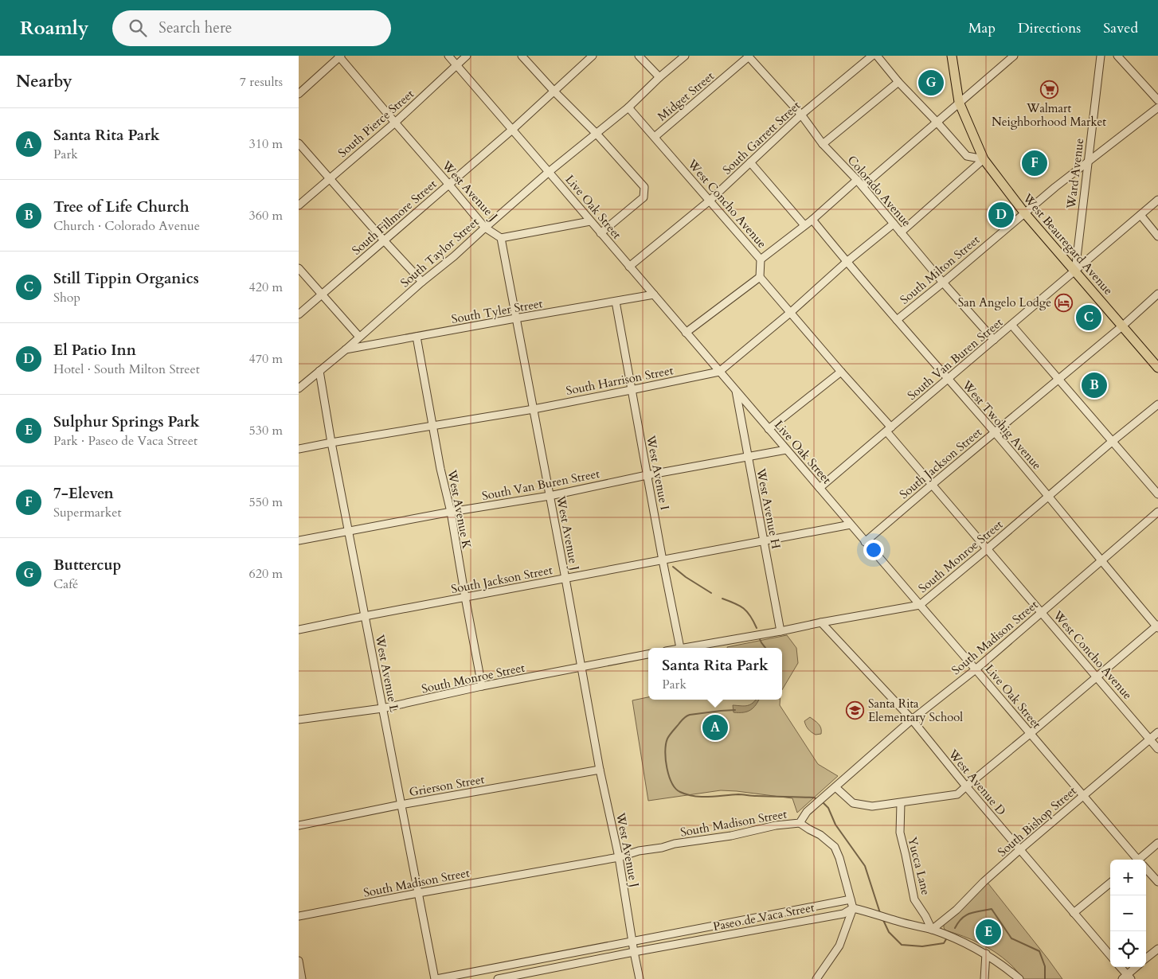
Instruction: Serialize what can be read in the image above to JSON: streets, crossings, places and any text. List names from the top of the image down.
{
  "streets": {
    "main road": ["West Beauregard Avenue"],
    "street": [
      "Midget Street",
      "South Pierce Street",
      "South Garrett Street",
      "Ward Avenue",
      "West Avenue J",
      "Colorado Avenue",
      "West Concho Avenue",
      "Live Oak Street",
      "South Fillmore Street",
      "South Taylor Street",
      "South Milton Street",
      "South Tyler Street",
      "South Van Buren Street",
      "South Harrison Street",
      "West Twohig Avenue",
      "South Jackson Street",
      "West Avenue I",
      "West Avenue H",
      "West Avenue K",
      "South Monroe Street",
      "South Madison Street",
      "West Avenue L",
      "West Avenue D",
      "Grierson Street",
      "South Bishop Street",
      "Yucca Lane",
      "Paseo de Vaca Street"
    ]
  },
  "crossings": [
    ["Midget Street", "Colorado Avenue"],
    ["Midget Street", "West Concho Avenue"],
    ["South Pierce Street", "West Avenue J"],
    ["South Pierce Street", "Live Oak Street"],
    ["South Garrett Street", "Colorado Avenue"],
    ["South Garrett Street", "West Concho Avenue"],
    ["South Garrett Street", "Live Oak Street"],
    ["Ward Avenue", "West Beauregard Avenue"],
    ["Ward Avenue", "South Milton Street"],
    ["Ward Avenue", "South Van Buren Street"],
    ["West Avenue J", "South Fillmore Street"],
    ["West Avenue J", "South Taylor Street"],
    ["West Avenue J", "South Tyler Street"],
    ["West Avenue J", "South Van Buren Street"],
    ["West Avenue J", "South Harrison Street"],
    ["West Avenue J", "South Jackson Street"],
    ["West Avenue J", "South Monroe Street"],
    ["West Avenue J", "South Madison Street"],
    ["West Avenue J", "Grierson Street"],
    ["West Avenue J", "Paseo de Vaca Street"],
    ["Colorado Avenue", "South Milton Street"],
    ["Colorado Avenue", "South Van Buren Street"],
    ["Colorado Avenue", "South Harrison Street"],
    ["West Concho Avenue", "South Taylor Street"],
    ["West Concho Avenue", "South Van Buren Street"],
    ["West Concho Avenue", "South Harrison Street"],
    ["West Concho Avenue", "South Jackson Street"],
    ["West Concho Avenue", "South Monroe Street"],
    ["West Concho Avenue", "South Madison Street"],
    ["West Concho Avenue", "South Bishop Street"],
    ["Live Oak Street", "South Fillmore Street"],
    ["Live Oak Street", "South Taylor Street"],
    ["Live Oak Street", "South Tyler Street"],
    ["Live Oak Street", "South Van Buren Street"],
    ["Live Oak Street", "South Harrison Street"],
    ["Live Oak Street", "South Jackson Street"],
    ["Live Oak Street", "West Avenue H"],
    ["Live Oak Street", "South Monroe Street"],
    ["Live Oak Street", "South Madison Street"],
    ["Live Oak Street", "South Bishop Street"],
    ["West Beauregard Avenue", "South Milton Street"],
    ["West Beauregard Avenue", "South Van Buren Street"],
    ["West Beauregard Avenue", "South Jackson Street"],
    ["South Taylor Street", "South Tyler Street"],
    ["South Taylor Street", "West Avenue L"],
    ["South Milton Street", "West Twohig Avenue"],
    ["South Tyler Street", "West Avenue I"],
    ["South Tyler Street", "West Avenue K"],
    ["South Van Buren Street", "West Twohig Avenue"],
    ["South Van Buren Street", "West Avenue I"],
    ["South Van Buren Street", "West Avenue H"],
    ["South Van Buren Street", "West Avenue K"],
    ["South Van Buren Street", "West Avenue L"],
    ["South Harrison Street", "West Twohig Avenue"],
    ["South Harrison Street", "West Avenue I"],
    ["South Harrison Street", "West Avenue K"],
    ["South Harrison Street", "West Avenue L"],
    ["West Twohig Avenue", "South Jackson Street"],
    ["West Twohig Avenue", "South Monroe Street"],
    ["West Twohig Avenue", "South Madison Street"],
    ["South Jackson Street", "West Avenue I"],
    ["South Jackson Street", "West Avenue H"],
    ["South Jackson Street", "West Avenue K"],
    ["South Jackson Street", "West Avenue L"],
    ["West Avenue I", "South Monroe Street"],
    ["West Avenue H", "South Monroe Street"],
    ["West Avenue K", "South Monroe Street"],
    ["South Monroe Street", "West Avenue L"],
    ["South Monroe Street", "West Avenue D"],
    ["South Madison Street", "West Avenue L"],
    ["South Madison Street", "West Avenue D"],
    ["West Avenue L", "Grierson Street"],
    ["West Avenue L", "Paseo de Vaca Street"],
    ["West Avenue D", "South Bishop Street"],
    ["South Bishop Street", "Yucca Lane"]
  ],
  "places": {
    "supermarket": ["Walmart Neighborhood Market"],
    "hotel": ["San Angelo Lodge"],
    "school or university": ["Santa Rita Elementary School"]
  },
  "page": {
    "header": "Roamly",
    "search": "Search here",
    "nav": ["Map", "Directions", "Saved"],
    "heading": ["Nearby", "7 results"],
    "pins": [
      "G",
      "F",
      "D",
      "C",
      "B",
      "A",
      "E"
    ],
    "list": [
      {
        "mark": "A",
        "name": "Santa Rita Park",
        "note": "Park",
        "value": "310 m"
      },
      {
        "mark": "B",
        "name": "Tree of Life Church",
        "note": "Church · Colorado Avenue",
        "value": "360 m"
      },
      {
        "mark": "C",
        "name": "Still Tippin Organics",
        "note": "Shop",
        "value": "420 m"
      },
      {
        "mark": "D",
        "name": "El Patio Inn",
        "note": "Hotel · South Milton Street",
        "value": "470 m"
      },
      {
        "mark": "E",
        "name": "Sulphur Springs Park",
        "note": "Park · Paseo de Vaca Street",
        "value": "530 m"
      },
      {
        "mark": "F",
        "name": "7-Eleven",
        "note": "Supermarket",
        "value": "550 m"
      },
      {
        "mark": "G",
        "name": "Buttercup",
        "note": "Café",
        "value": "620 m"
      }
    ],
    "popup": ["Santa Rita Park", "Park"],
    "map_buttons": ["+", "−"]
  }
}
